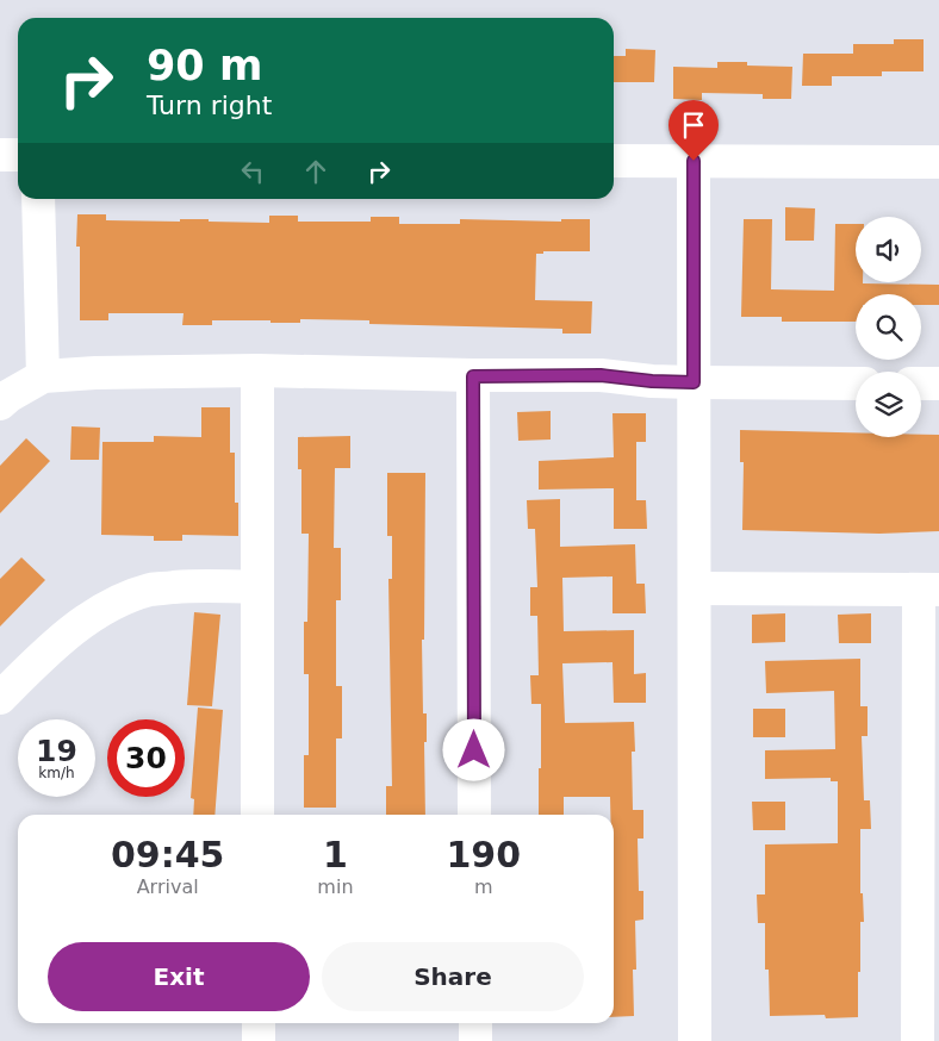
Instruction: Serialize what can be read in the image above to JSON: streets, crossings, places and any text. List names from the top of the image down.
{
  "page": {
    "turn": ["90 m", "Turn right"],
    "speed": "19 km/h",
    "limit": "30",
    "eta": [
      "09:45",
      "Arrival",
      "1",
      "min",
      "190",
      "m"
    ],
    "buttons": ["Exit", "Share"]
  }
}
